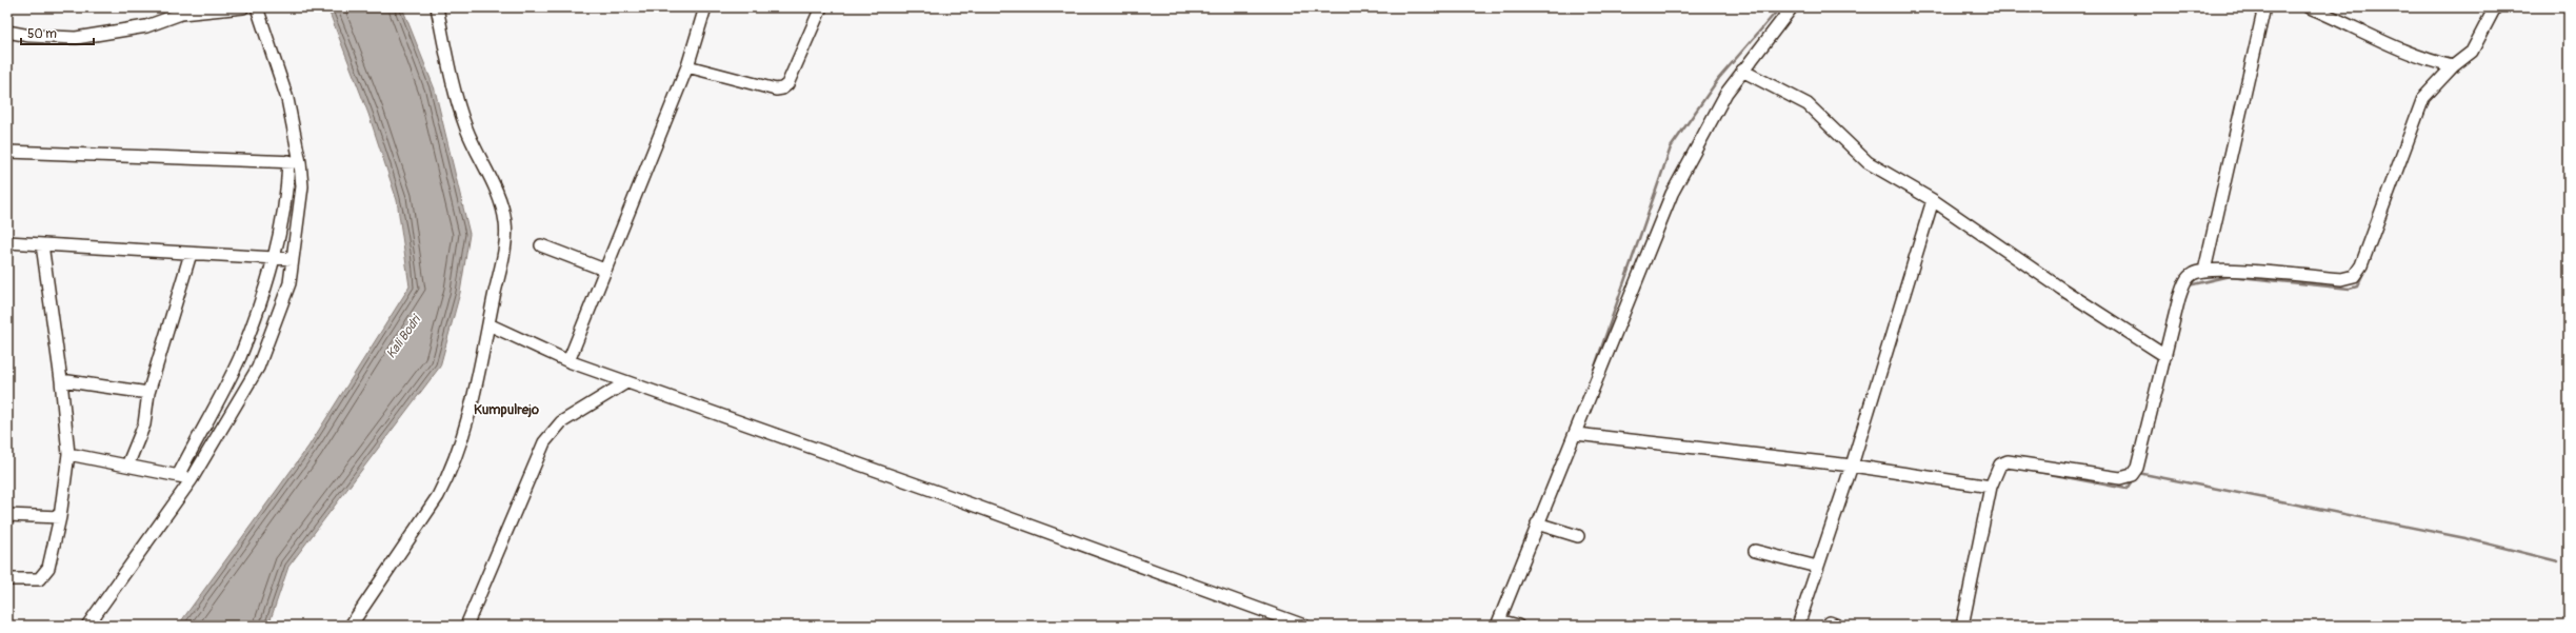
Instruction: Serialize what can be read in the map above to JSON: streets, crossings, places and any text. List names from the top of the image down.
{
  "districts": ["Kumpulrejo"],
  "water": ["Kali Bodri"],
  "scale_bar": "50 m"
}
